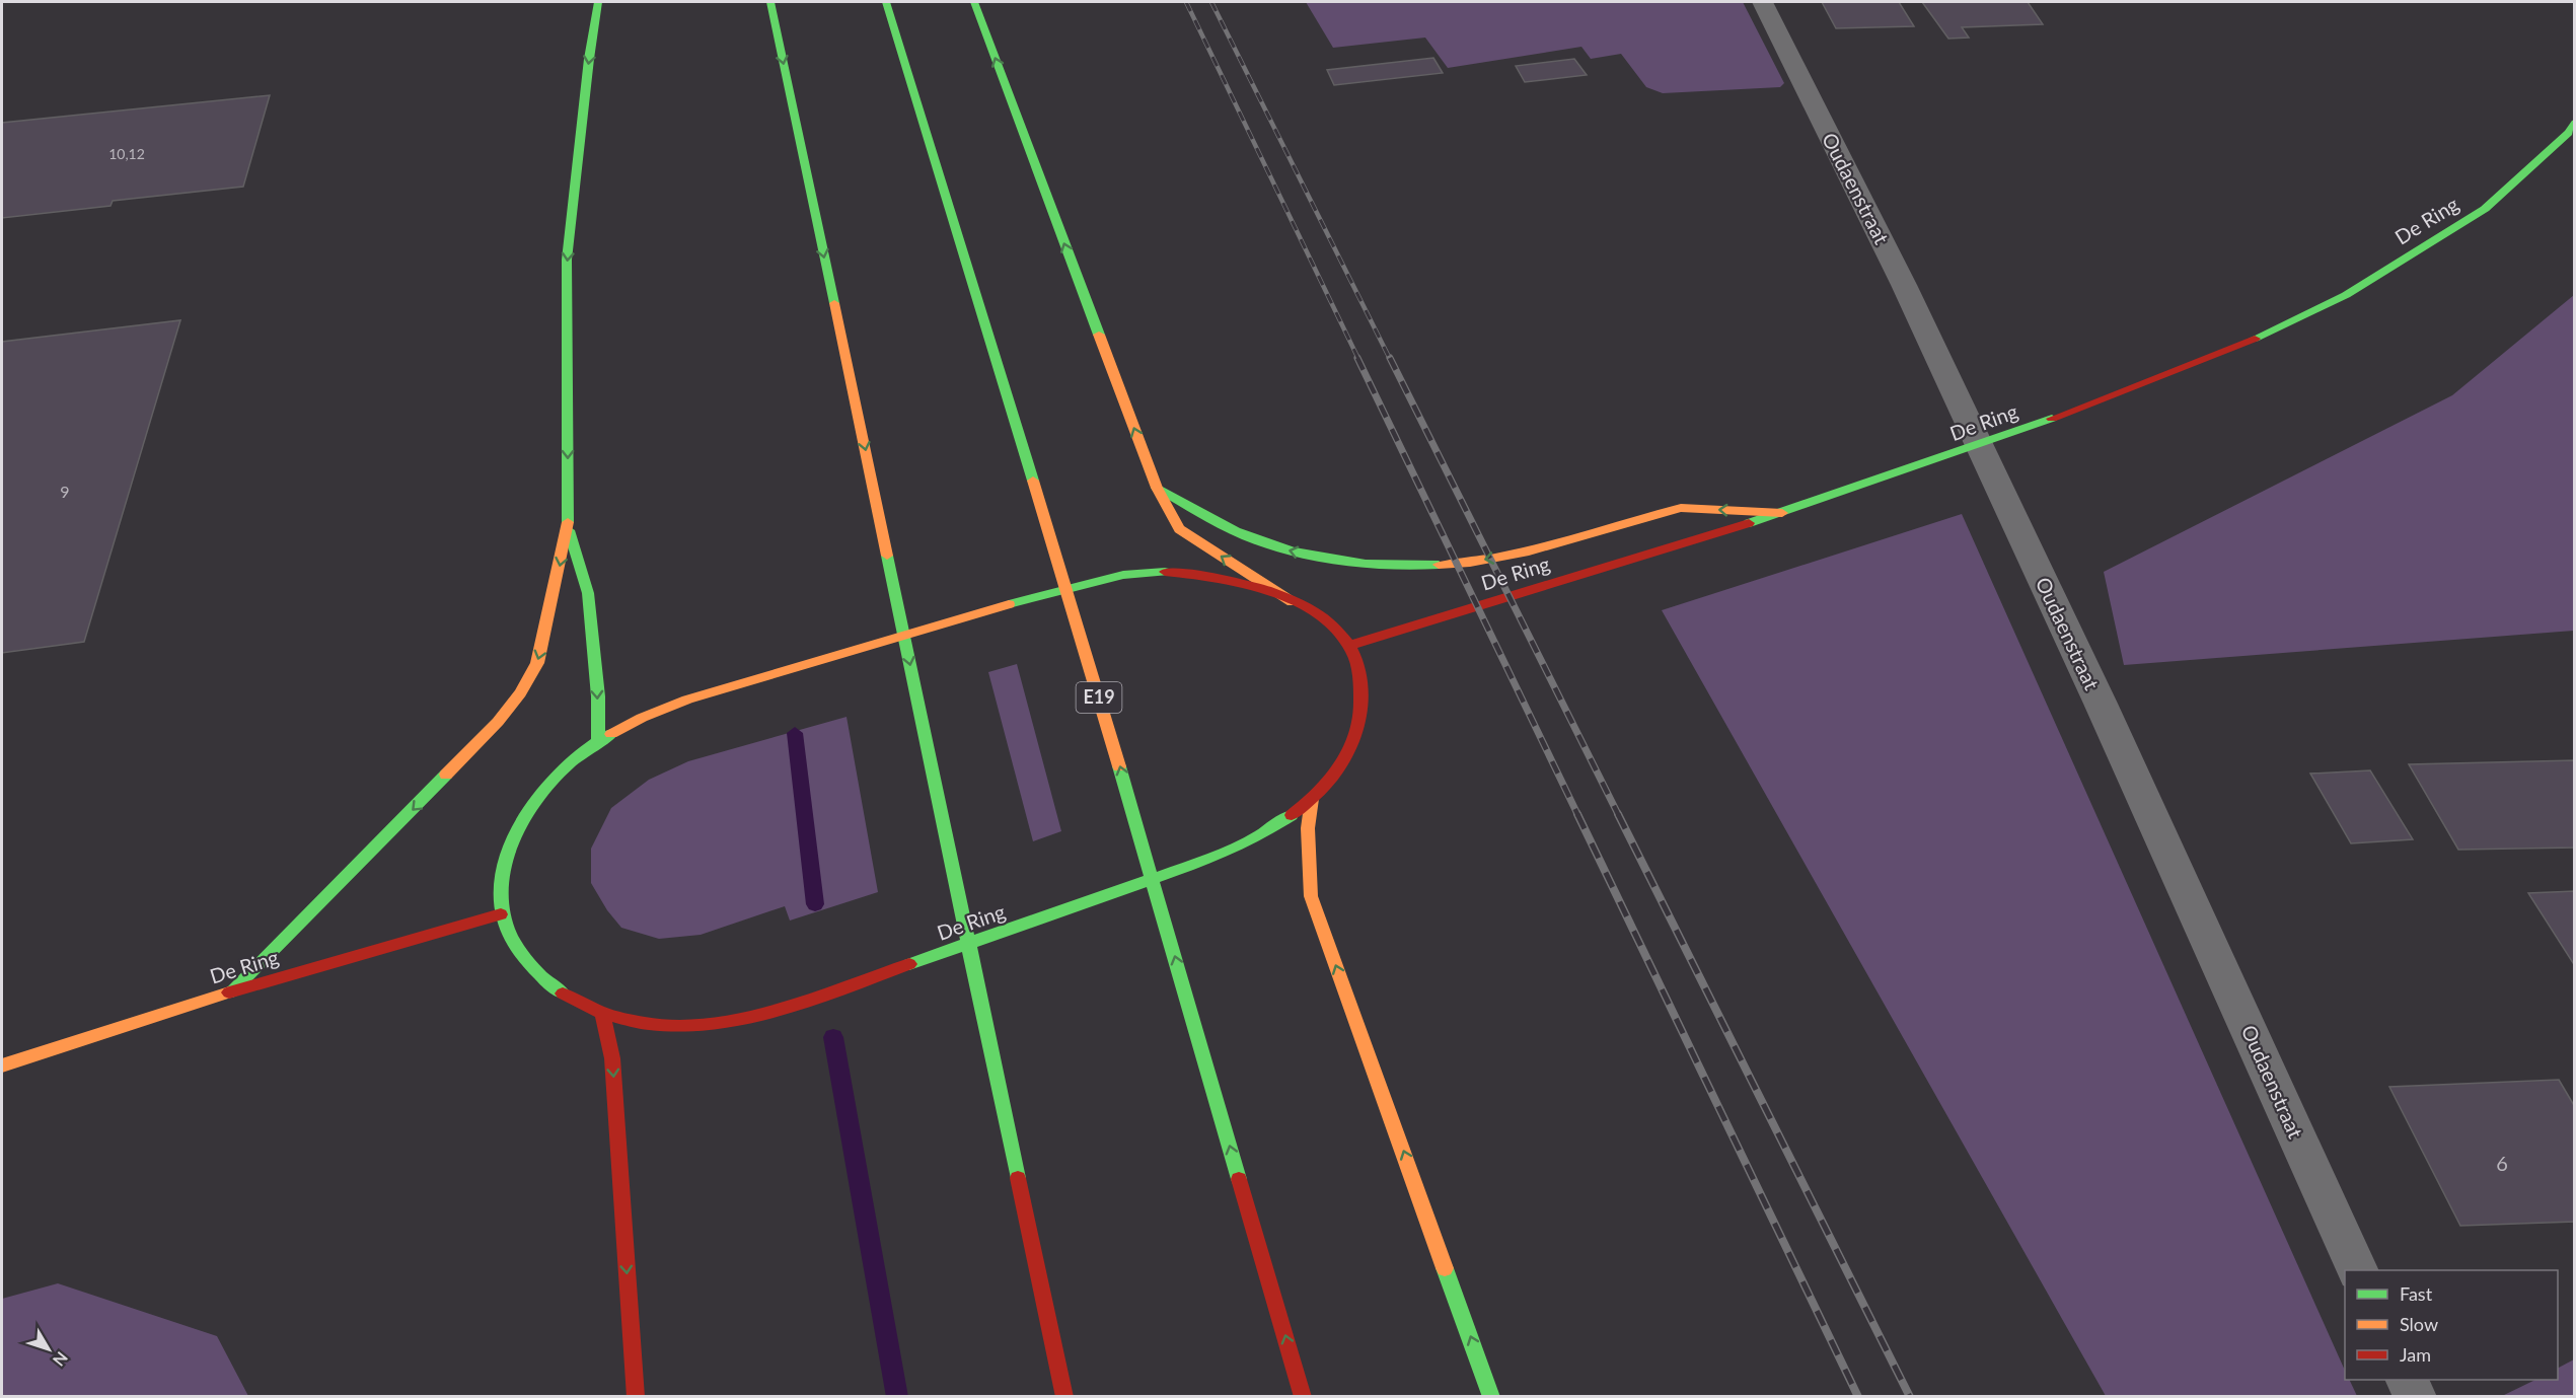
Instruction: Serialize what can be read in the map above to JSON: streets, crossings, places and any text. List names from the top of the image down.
{
  "streets": {
    "main road": ["De Ring", "E19"],
    "street": ["Oudaenstraat"]
  },
  "house_numbers": ["10,12", "9", "6"],
  "legend": ["Fast", "Slow", "Jam"],
  "north": "bottom right"
}
